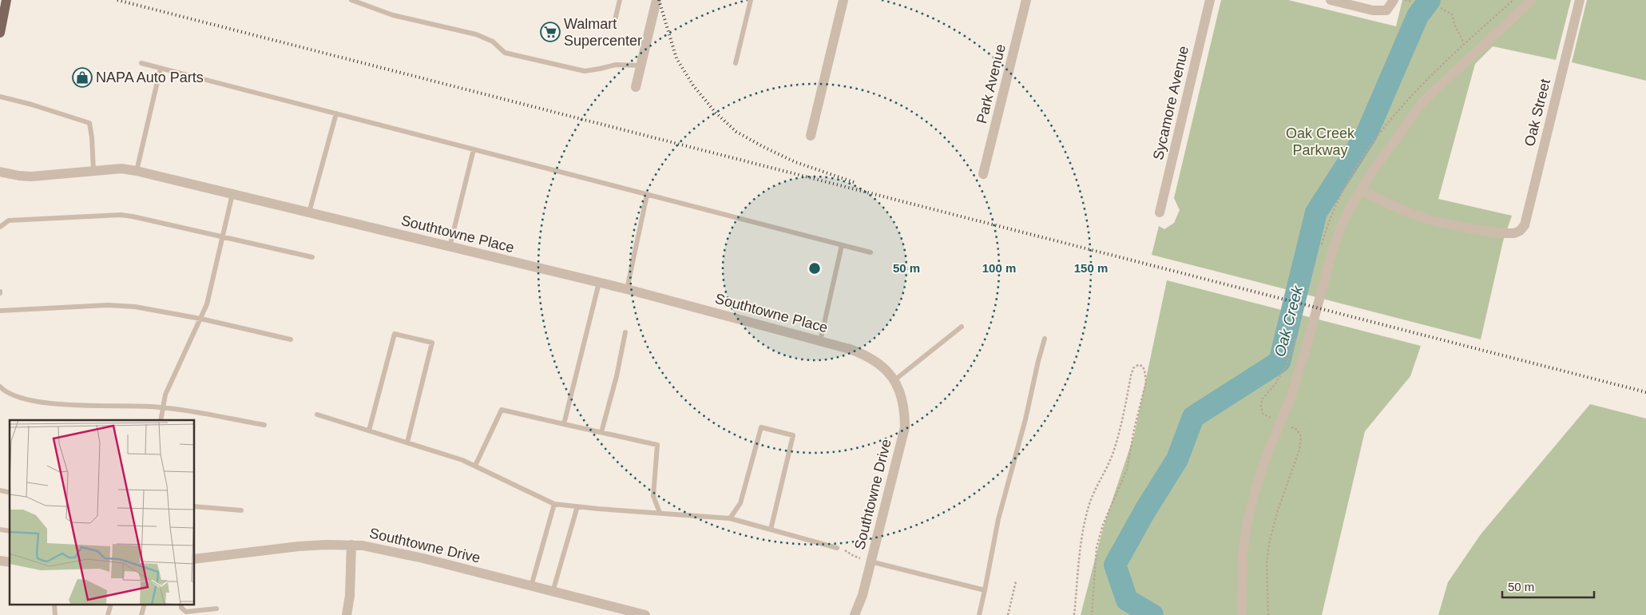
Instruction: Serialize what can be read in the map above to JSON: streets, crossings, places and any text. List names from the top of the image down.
{
  "streets": {
    "street": [
      "Park Avenue",
      "Sycamore Avenue",
      "Oak Street",
      "Southtowne Place",
      "Southtowne Drive"
    ]
  },
  "crossings": [
    ["Southtowne Place", "Southtowne Drive"]
  ],
  "water": ["Oak Creek"],
  "parks": ["Oak Creek Parkway"],
  "places": {
    "supermarket": ["Walmart Supercenter"],
    "shop": ["NAPA Auto Parts"]
  },
  "scale_bar": "50 m",
  "rings": ["50 m", "100 m", "150 m"]
}
